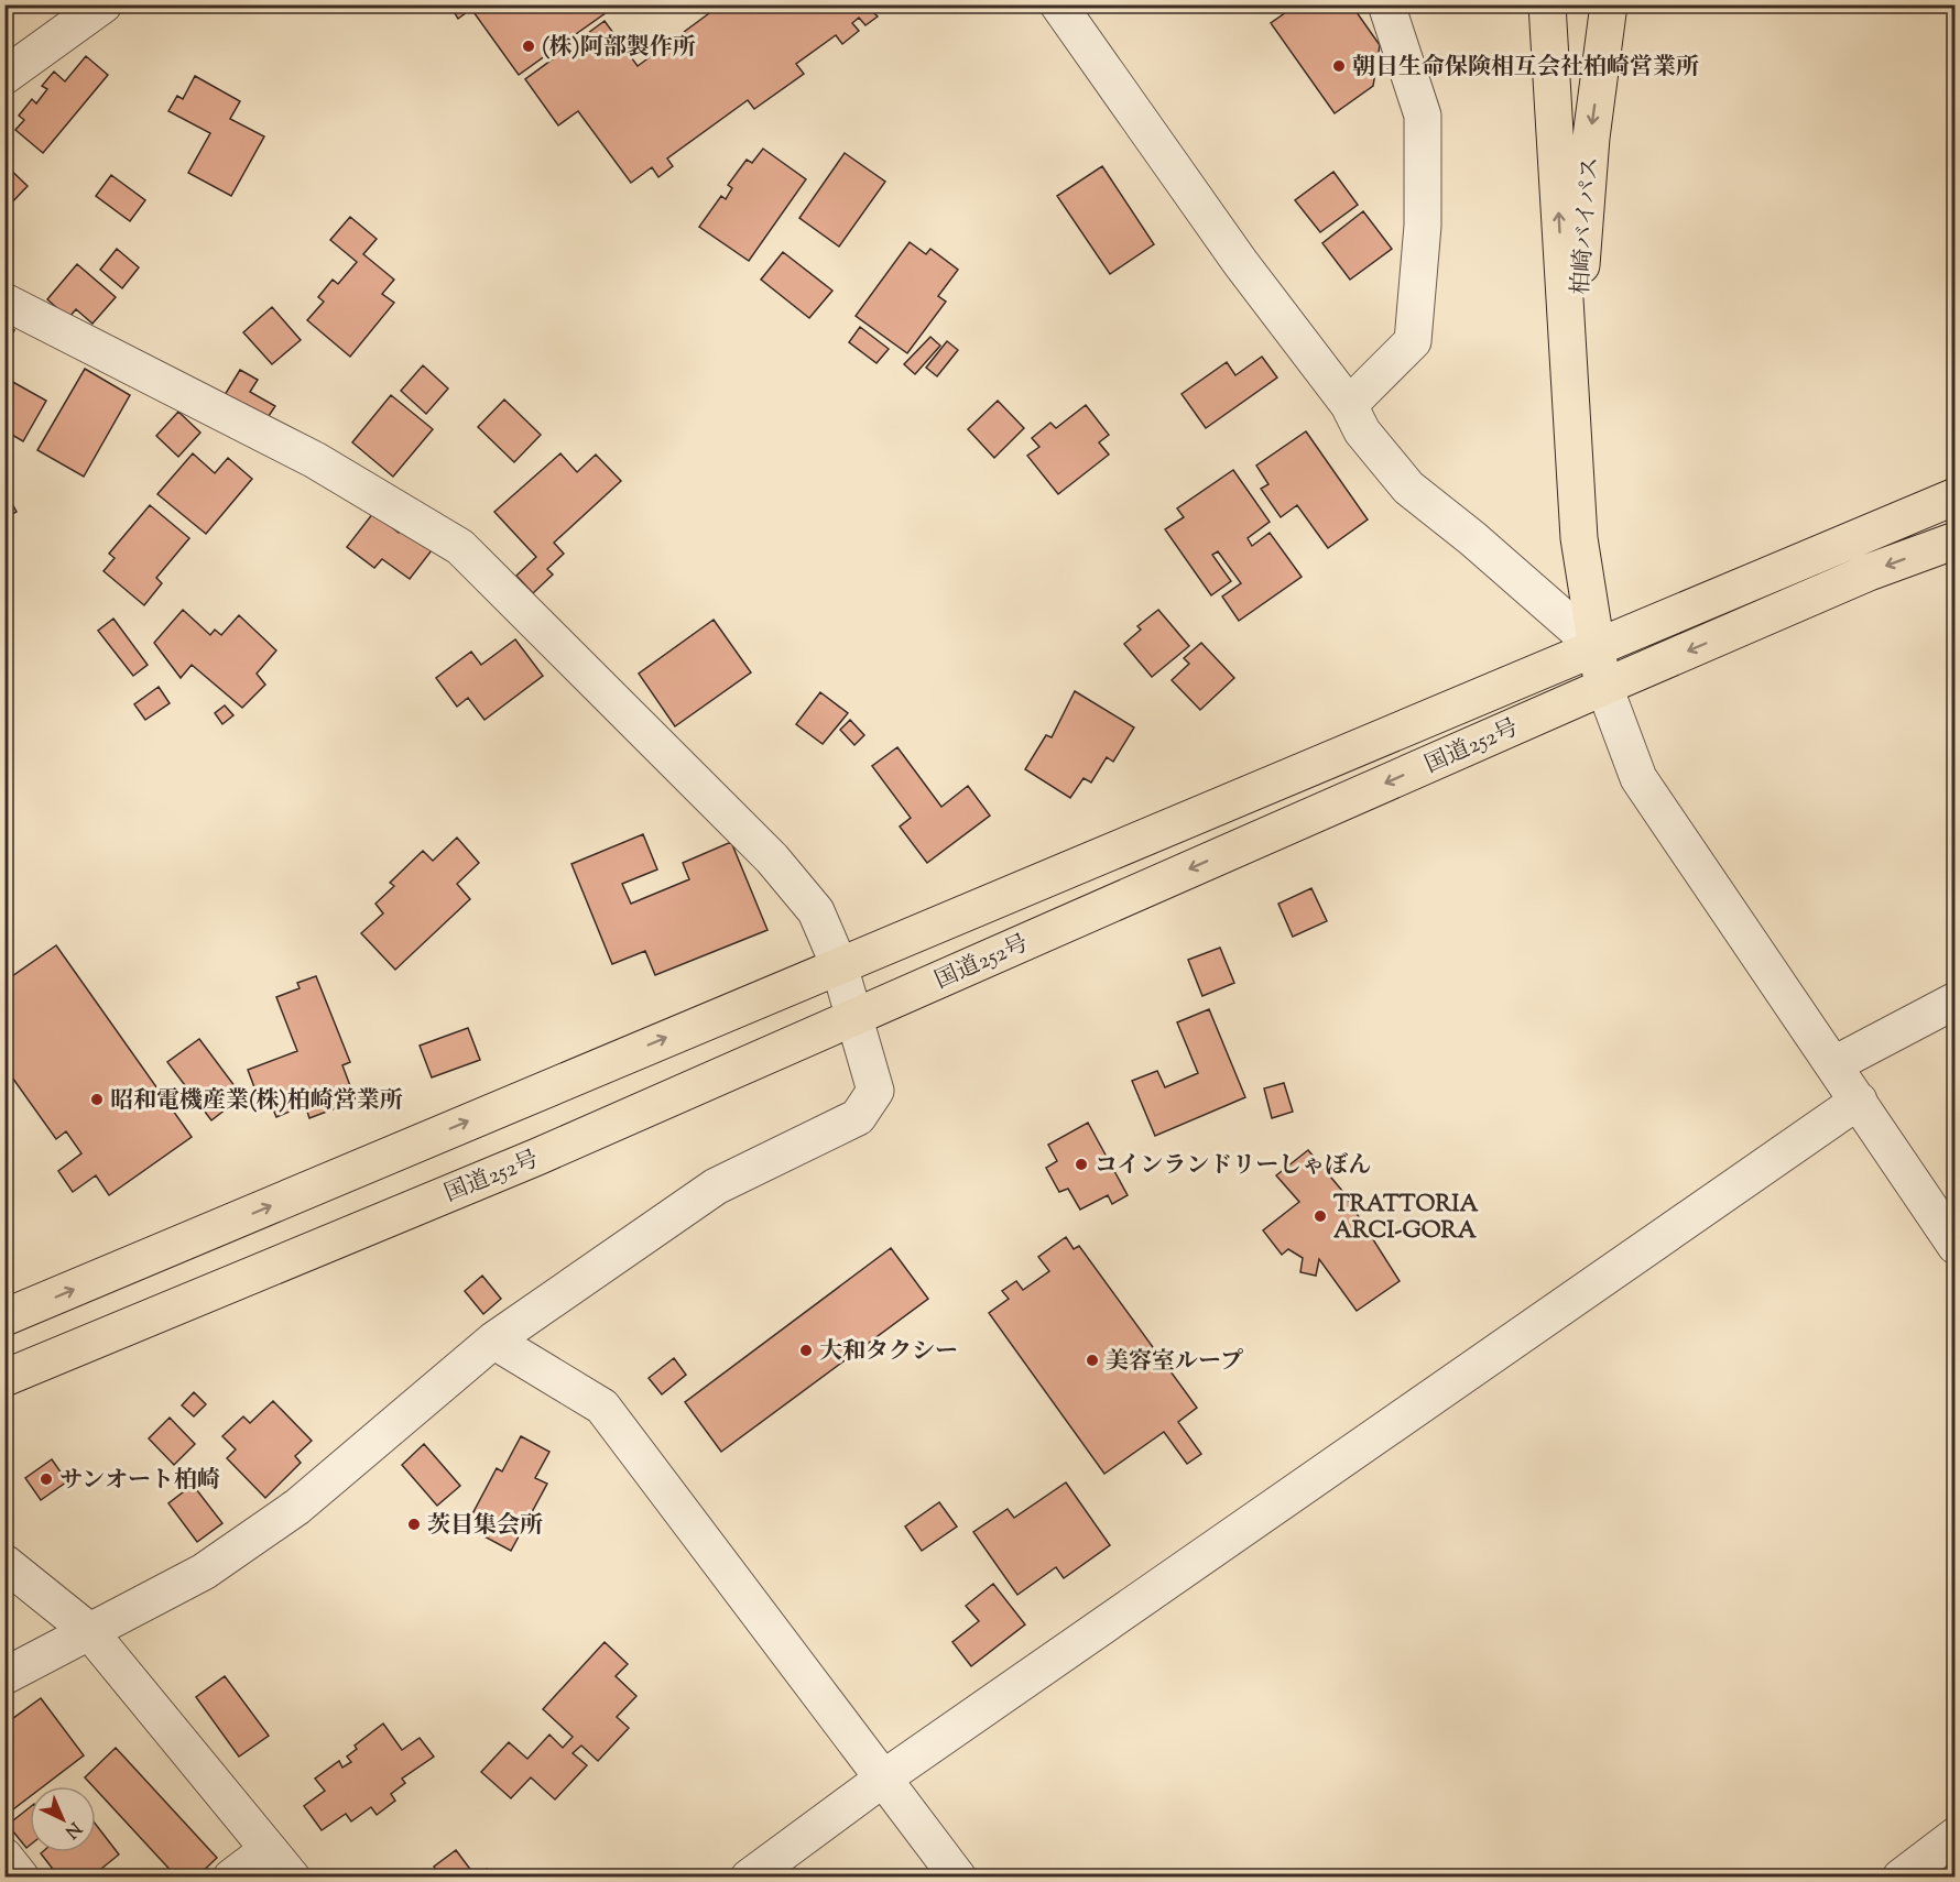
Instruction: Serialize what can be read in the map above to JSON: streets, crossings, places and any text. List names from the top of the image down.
{
  "streets": {
    "highway": ["柏崎バイパス", "国道252号"]
  },
  "crossings": [
    ["柏崎バイパス", "国道252号"]
  ],
  "places": [
    "(株)阿部製作所",
    "朝日生命保険相互会社柏崎営業所",
    "昭和電機産業(株)柏崎営業所",
    "コインランドリーしゃぼん",
    "TRATTORIA ARCI-GORA",
    "大和タクシー",
    "美容室ループ",
    "サンオート柏崎",
    "茨目集会所"
  ],
  "north": "bottom right"
}
